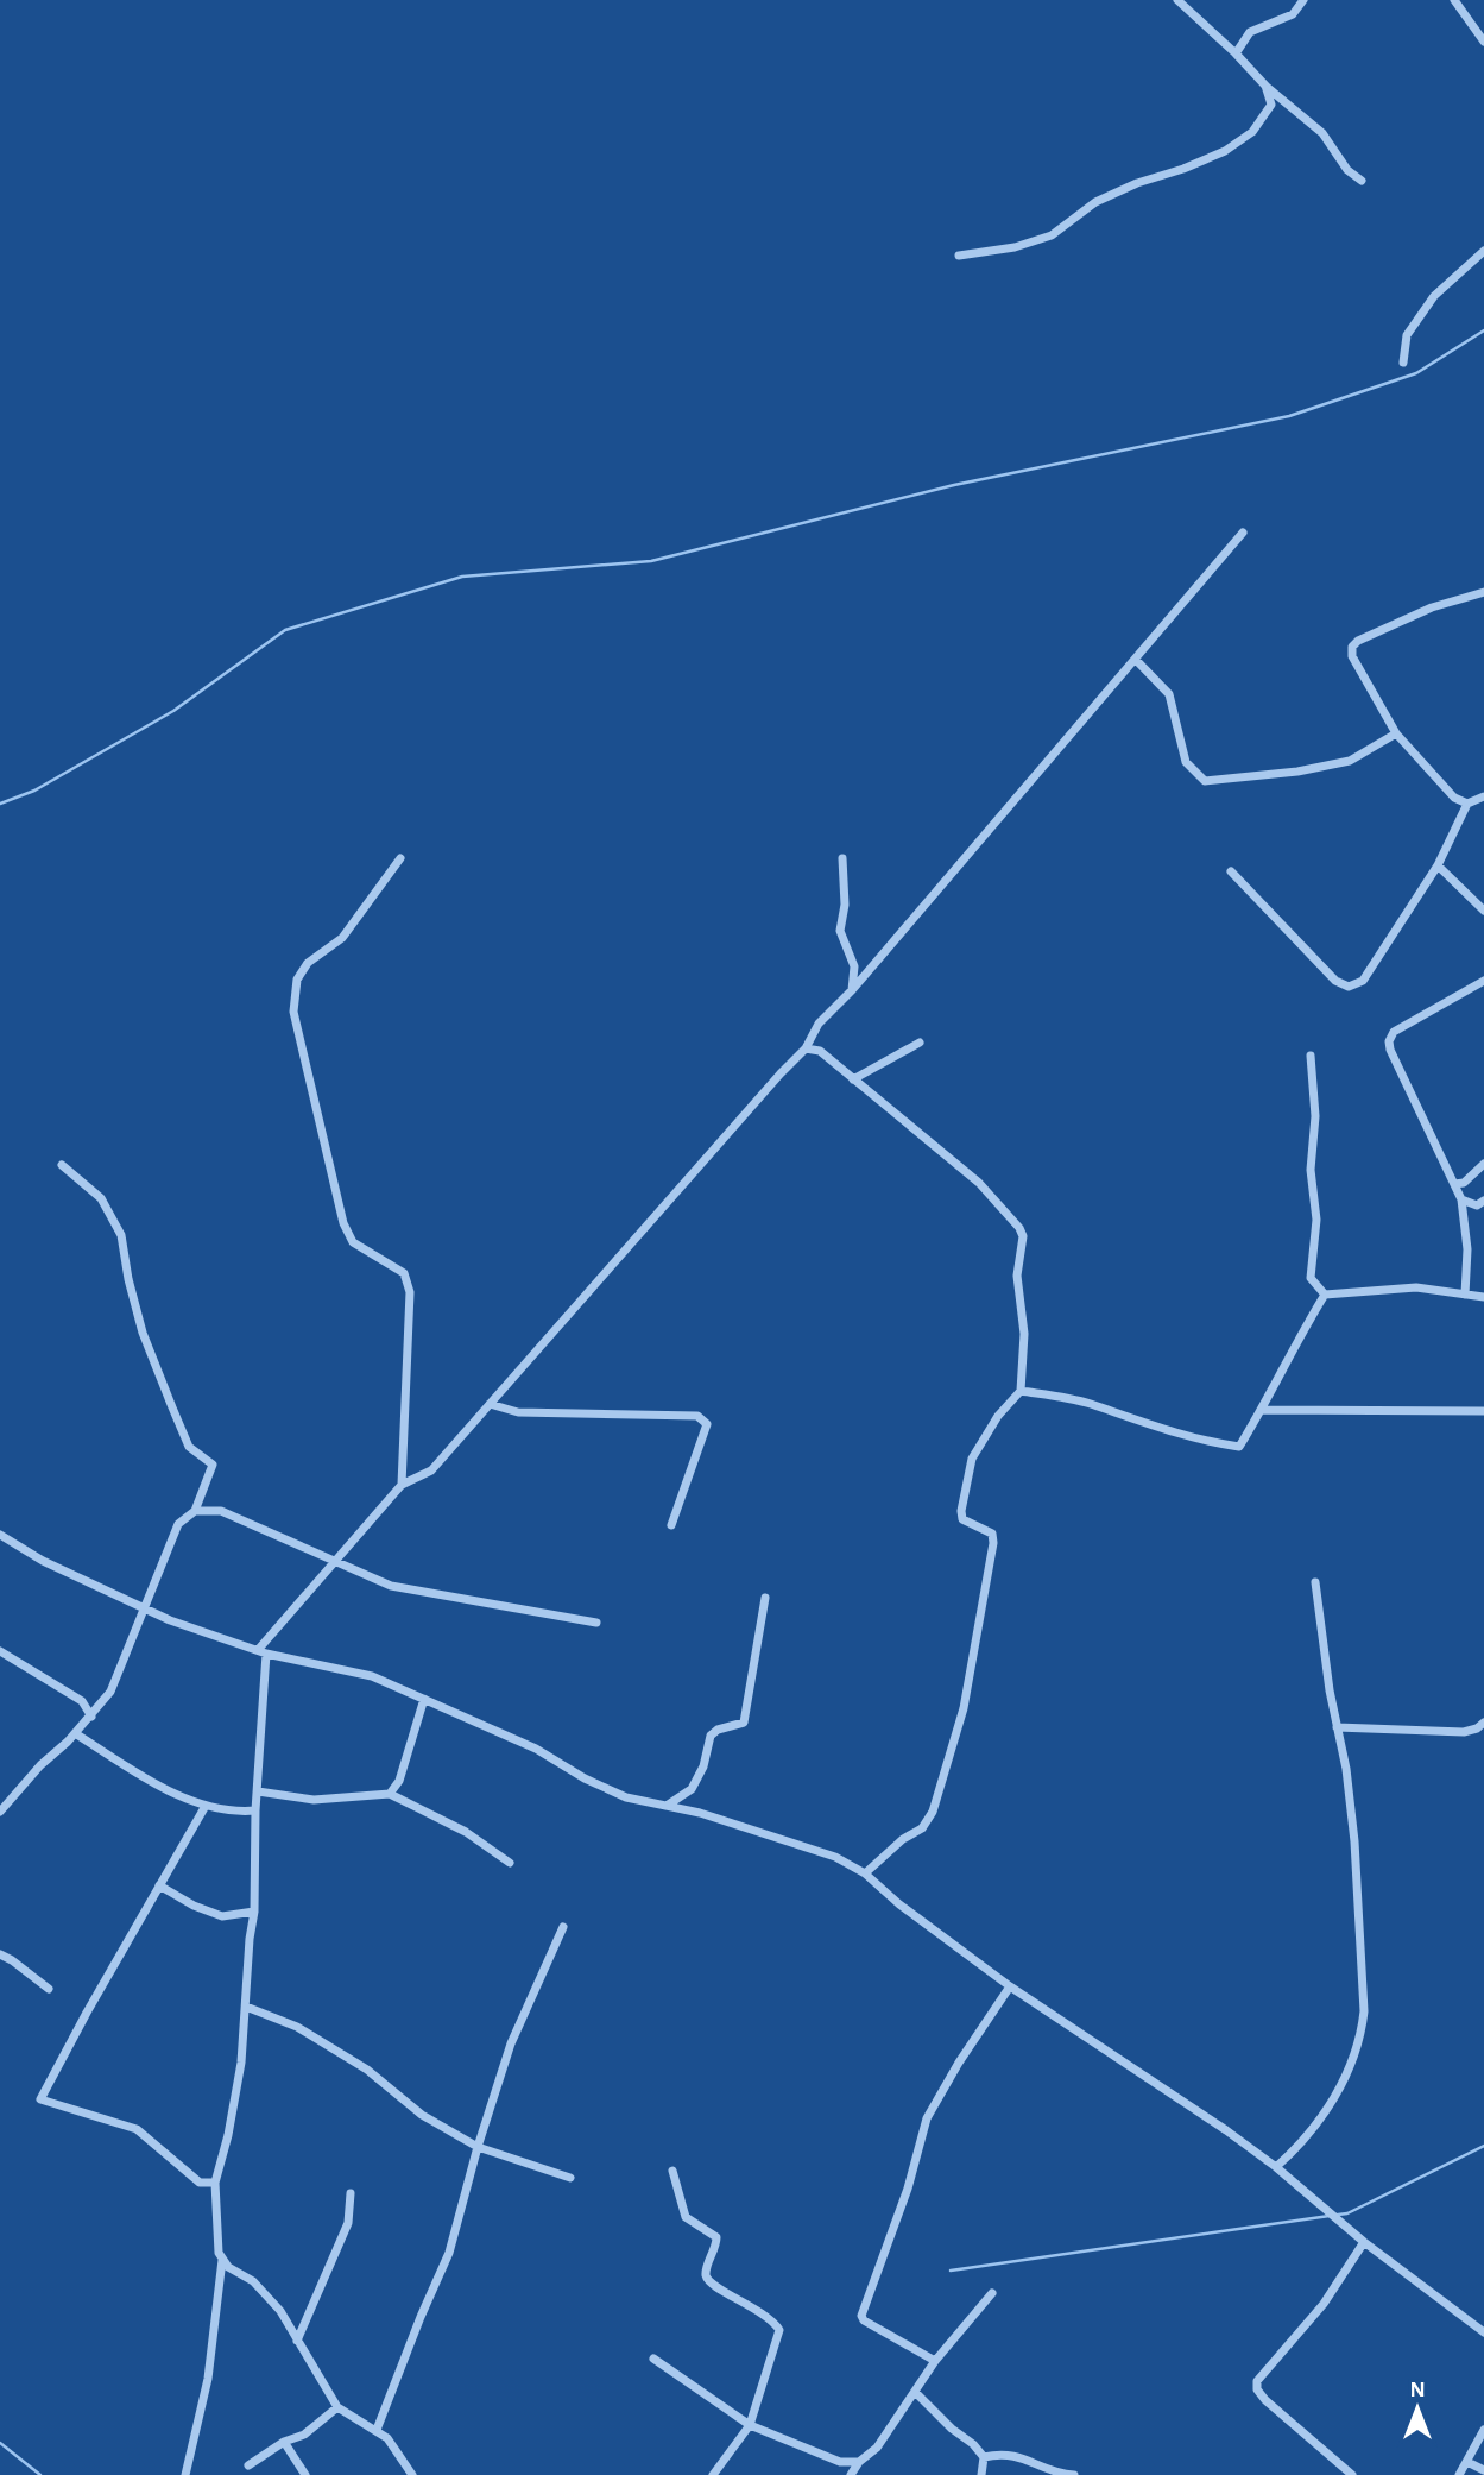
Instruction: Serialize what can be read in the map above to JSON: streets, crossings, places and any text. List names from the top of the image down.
{
  "north": "top"
}
